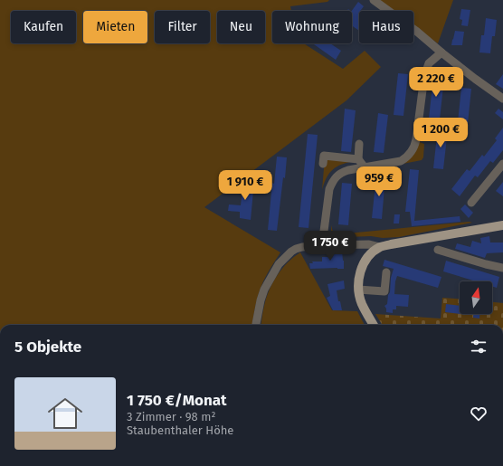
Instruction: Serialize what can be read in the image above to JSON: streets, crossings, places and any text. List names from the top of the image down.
{
  "north": "top",
  "page": {
    "chip": [
      "Kaufen",
      "Mieten",
      "Filter",
      "Neu",
      "Wohnung",
      "Haus"
    ],
    "price": [
      "2 220 €",
      "1 200 €",
      "959 €",
      "1 910 €",
      "1 750 €"
    ],
    "heading": "5 Objekte",
    "list": [
      {
        "name": "1 750 €/Monat",
        "note": "3 Zimmer · 98 m² · Staubenthaler Höhe"
      }
    ]
  }
}
